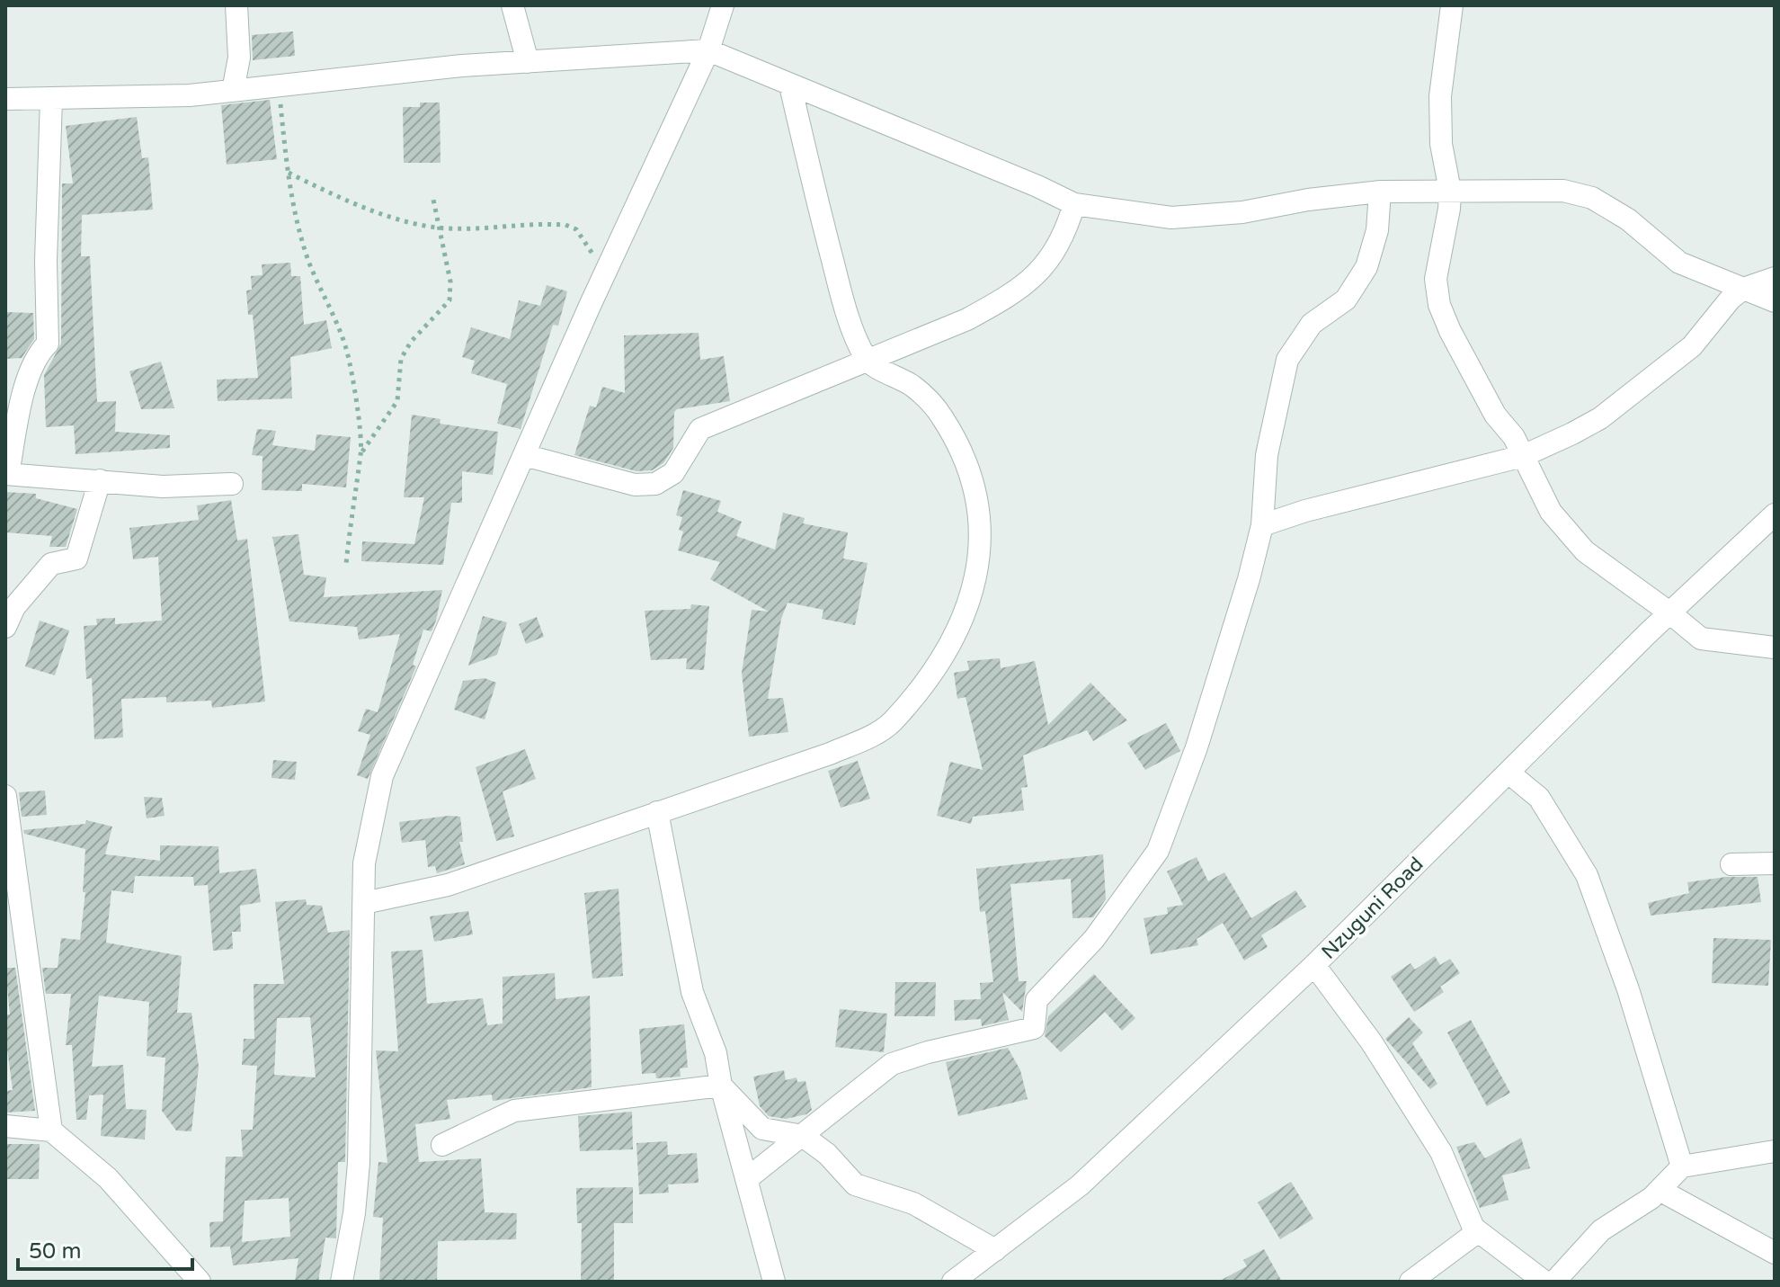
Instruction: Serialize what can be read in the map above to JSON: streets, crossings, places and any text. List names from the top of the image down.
{
  "streets": {
    "street": ["Nzuguni Road"]
  },
  "scale_bar": "50 m"
}
